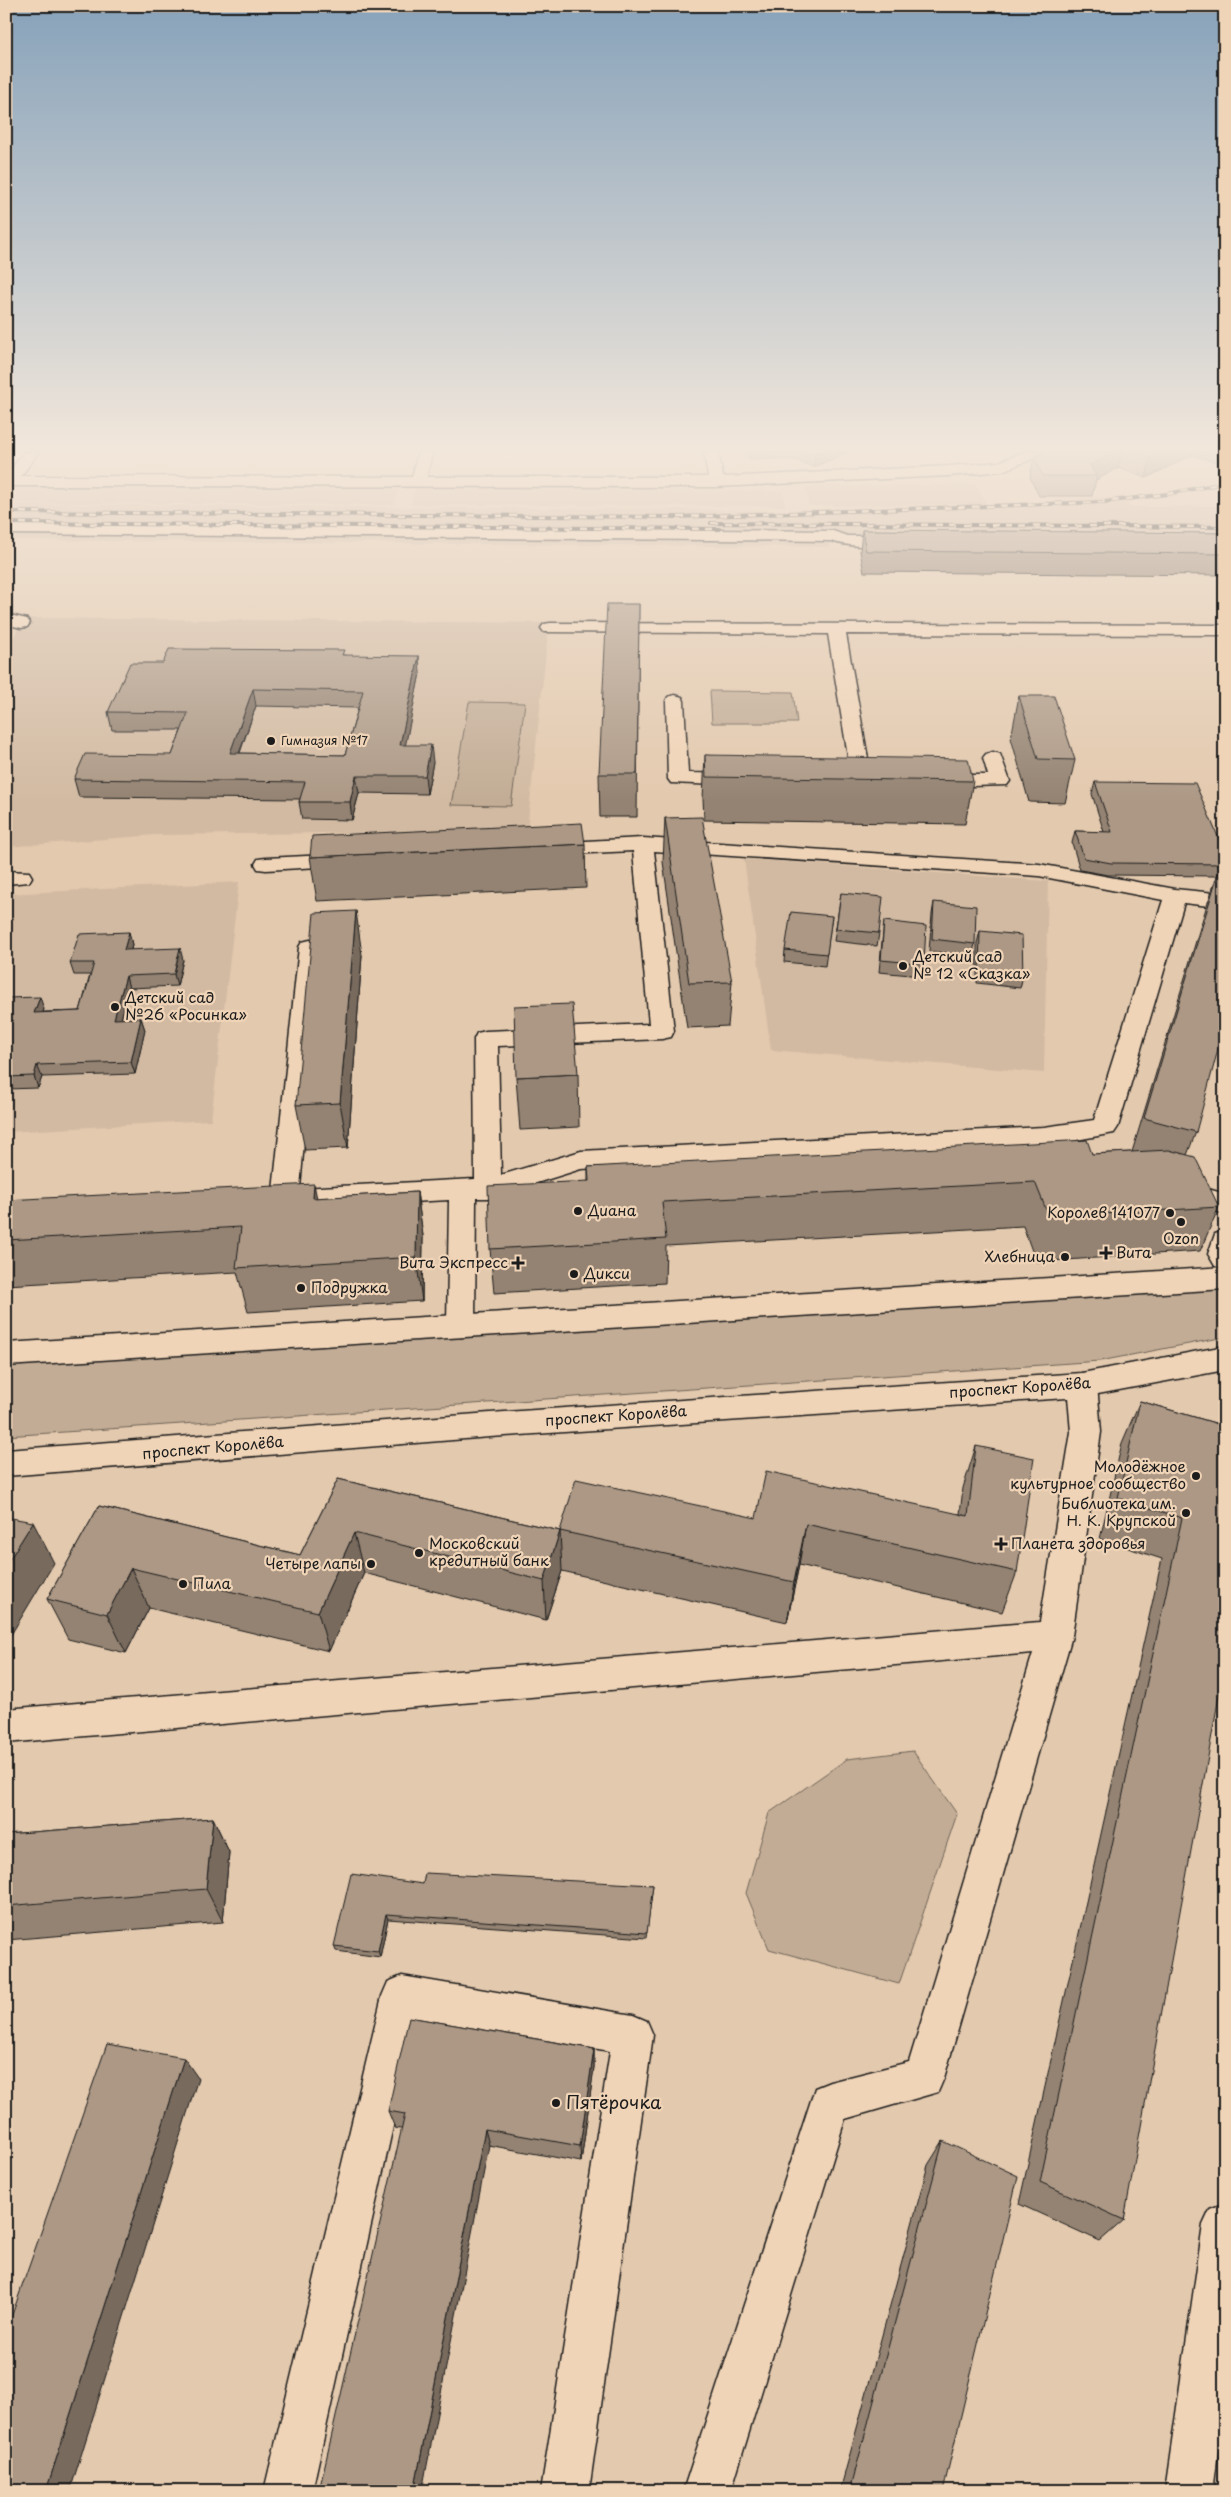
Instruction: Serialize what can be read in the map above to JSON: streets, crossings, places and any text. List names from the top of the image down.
{
  "streets": {
    "street": ["проспект Королёва"]
  },
  "places": {
    "other": [
      "Гимназия №17",
      "Детский сад № 12 «Сказка»",
      "Детский сад №26 «Росинка»",
      "Диана",
      "Королев 141077",
      "Ozon",
      "Хлебница",
      "Дикси",
      "Подружка",
      "Молодёжное культурное сообщество",
      "Библиотека им. Н. К. Крупской",
      "Московский кредитный банк",
      "Четыре лапы",
      "Пила",
      "Пятёрочка"
    ],
    "health": ["Вита", "Вита Экспресс", "Планета здоровья"]
  }
}
